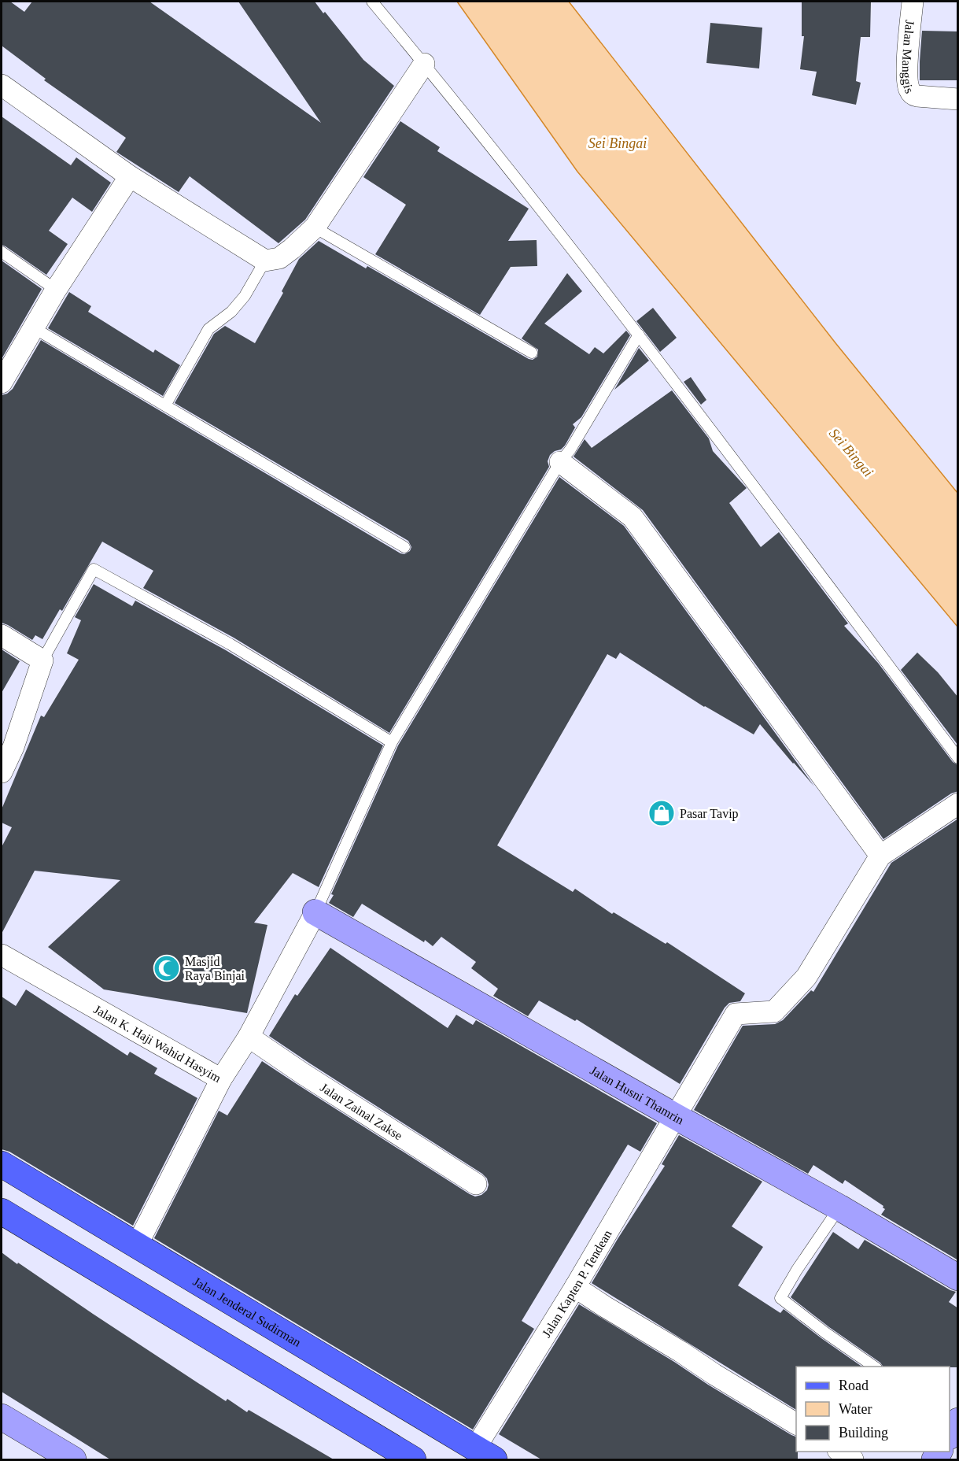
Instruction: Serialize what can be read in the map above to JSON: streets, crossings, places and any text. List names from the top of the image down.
{
  "streets": {
    "main road": ["Jalan Jenderal Sudirman"],
    "street": [
      "Jalan Manggis",
      "Jalan K. Haji Wahid Hasyim",
      "Jalan Husni Thamrin",
      "Jalan Zainal Zakse",
      "Jalan Kapten P. Tendean"
    ]
  },
  "crossings": [
    ["Jalan K. Haji Wahid Hasyim", "Jalan Husni Thamrin"],
    ["Jalan K. Haji Wahid Hasyim", "Jalan Zainal Zakse"],
    ["Jalan Husni Thamrin", "Jalan Kapten P. Tendean"],
    ["Jalan Kapten P. Tendean", "Jalan Jenderal Sudirman"]
  ],
  "water": ["Sei Bingai"],
  "places": {
    "shop": ["Pasar Tavip"],
    "mosque": ["Masjid Raya Binjai"]
  },
  "legend": ["Road", "Water", "Building"]
}
